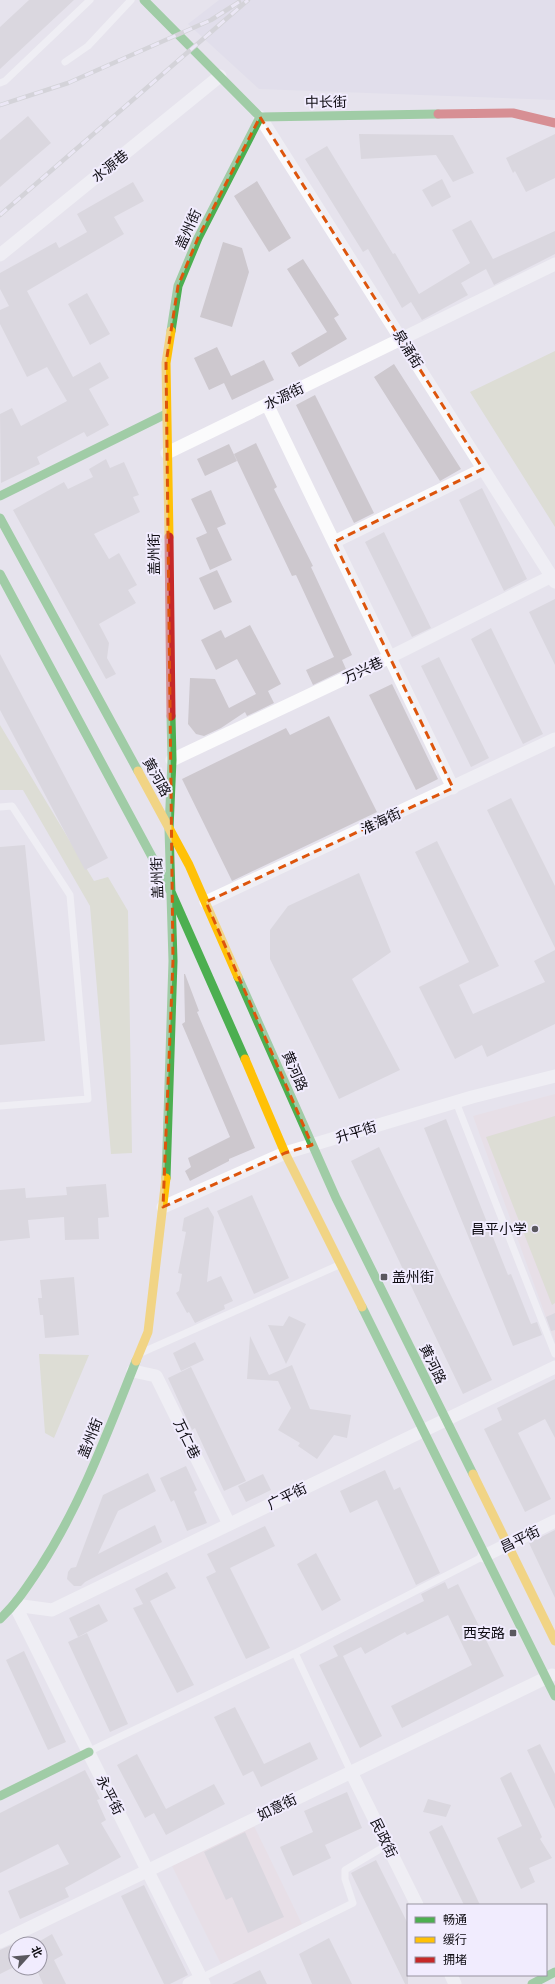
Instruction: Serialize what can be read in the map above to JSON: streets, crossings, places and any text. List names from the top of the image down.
{
  "streets": {
    "main road": ["中长街", "盖州街", "黄河路"],
    "street": [
      "水源巷",
      "泉涌街",
      "水源街",
      "万兴巷",
      "淮海街",
      "升平街",
      "万仁巷",
      "广平街",
      "昌平街",
      "永平街",
      "如意街",
      "民政街"
    ]
  },
  "crossings": [
    ["中长街", "盖州街"],
    ["中长街", "泉涌街"],
    ["盖州街", "泉涌街"],
    ["盖州街", "水源街"],
    ["盖州街", "万兴巷"],
    ["盖州街", "黄河路"],
    ["盖州街", "升平街"],
    ["盖州街", "万仁巷"],
    ["盖州街", "广平街"],
    ["盖州街", "永平街"],
    ["泉涌街", "水源街"],
    ["泉涌街", "万兴巷"],
    ["黄河路", "淮海街"],
    ["黄河路", "升平街"],
    ["黄河路", "广平街"],
    ["黄河路", "昌平街"],
    ["万仁巷", "广平街"],
    ["广平街", "永平街"],
    ["永平街", "如意街"],
    ["如意街", "民政街"]
  ],
  "places": {
    "other": ["昌平小学"],
    "transit": ["盖州街", "西安路"]
  },
  "legend": ["畅通", "缓行", "拥堵"],
  "north": "top right"
}
